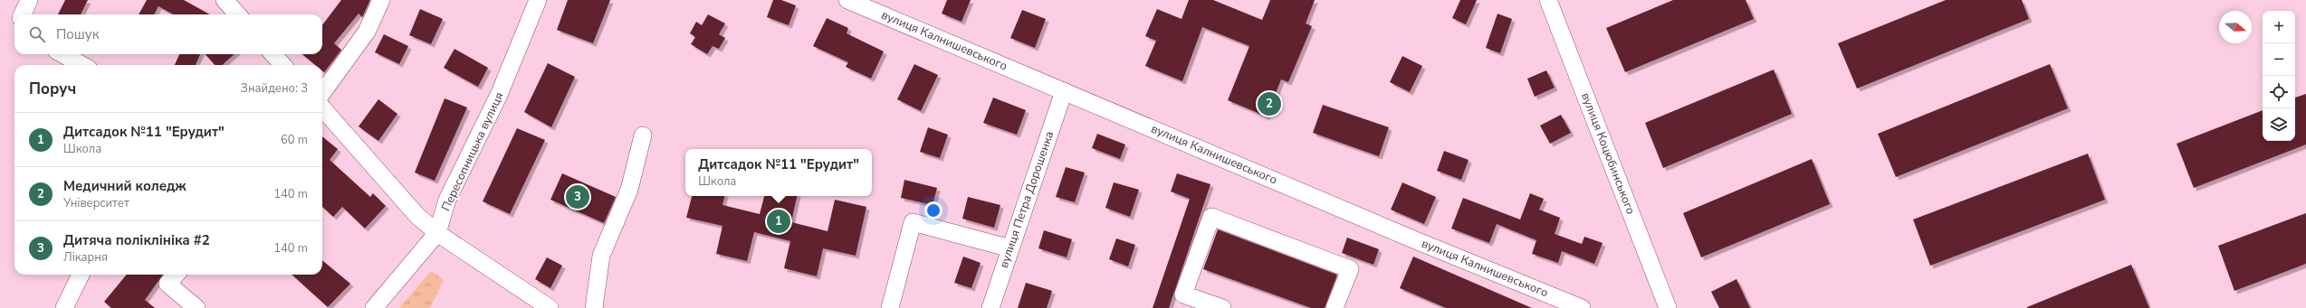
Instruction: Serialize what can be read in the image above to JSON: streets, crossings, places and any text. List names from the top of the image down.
{
  "streets": {
    "street": [
      "вулиця Калнишевського",
      "Пересопницька вулиця",
      "вулиця Коцюбинського",
      "вулиця Петра Дорошенка"
    ]
  },
  "crossings": [
    ["вулиця Калнишевського", "вулиця Петра Дорошенка"]
  ],
  "north": "right",
  "page": {
    "map_buttons": ["+", "−"],
    "search": "Пошук",
    "heading": ["Поруч", "Знайдено: 3"],
    "pins": ["2", "3", "1"],
    "list": [
      {
        "mark": "1",
        "name": "Дитсадок №11 \"Ерудит\"",
        "note": "Школа",
        "value": "60 m"
      },
      {
        "mark": "2",
        "name": "Медичний коледж",
        "note": "Університет",
        "value": "140 m"
      },
      {
        "mark": "3",
        "name": "Дитяча поліклініка #2",
        "note": "Лікарня",
        "value": "140 m"
      }
    ],
    "popup": ["Дитсадок №11 \"Ерудит\"", "Школа"]
  }
}
